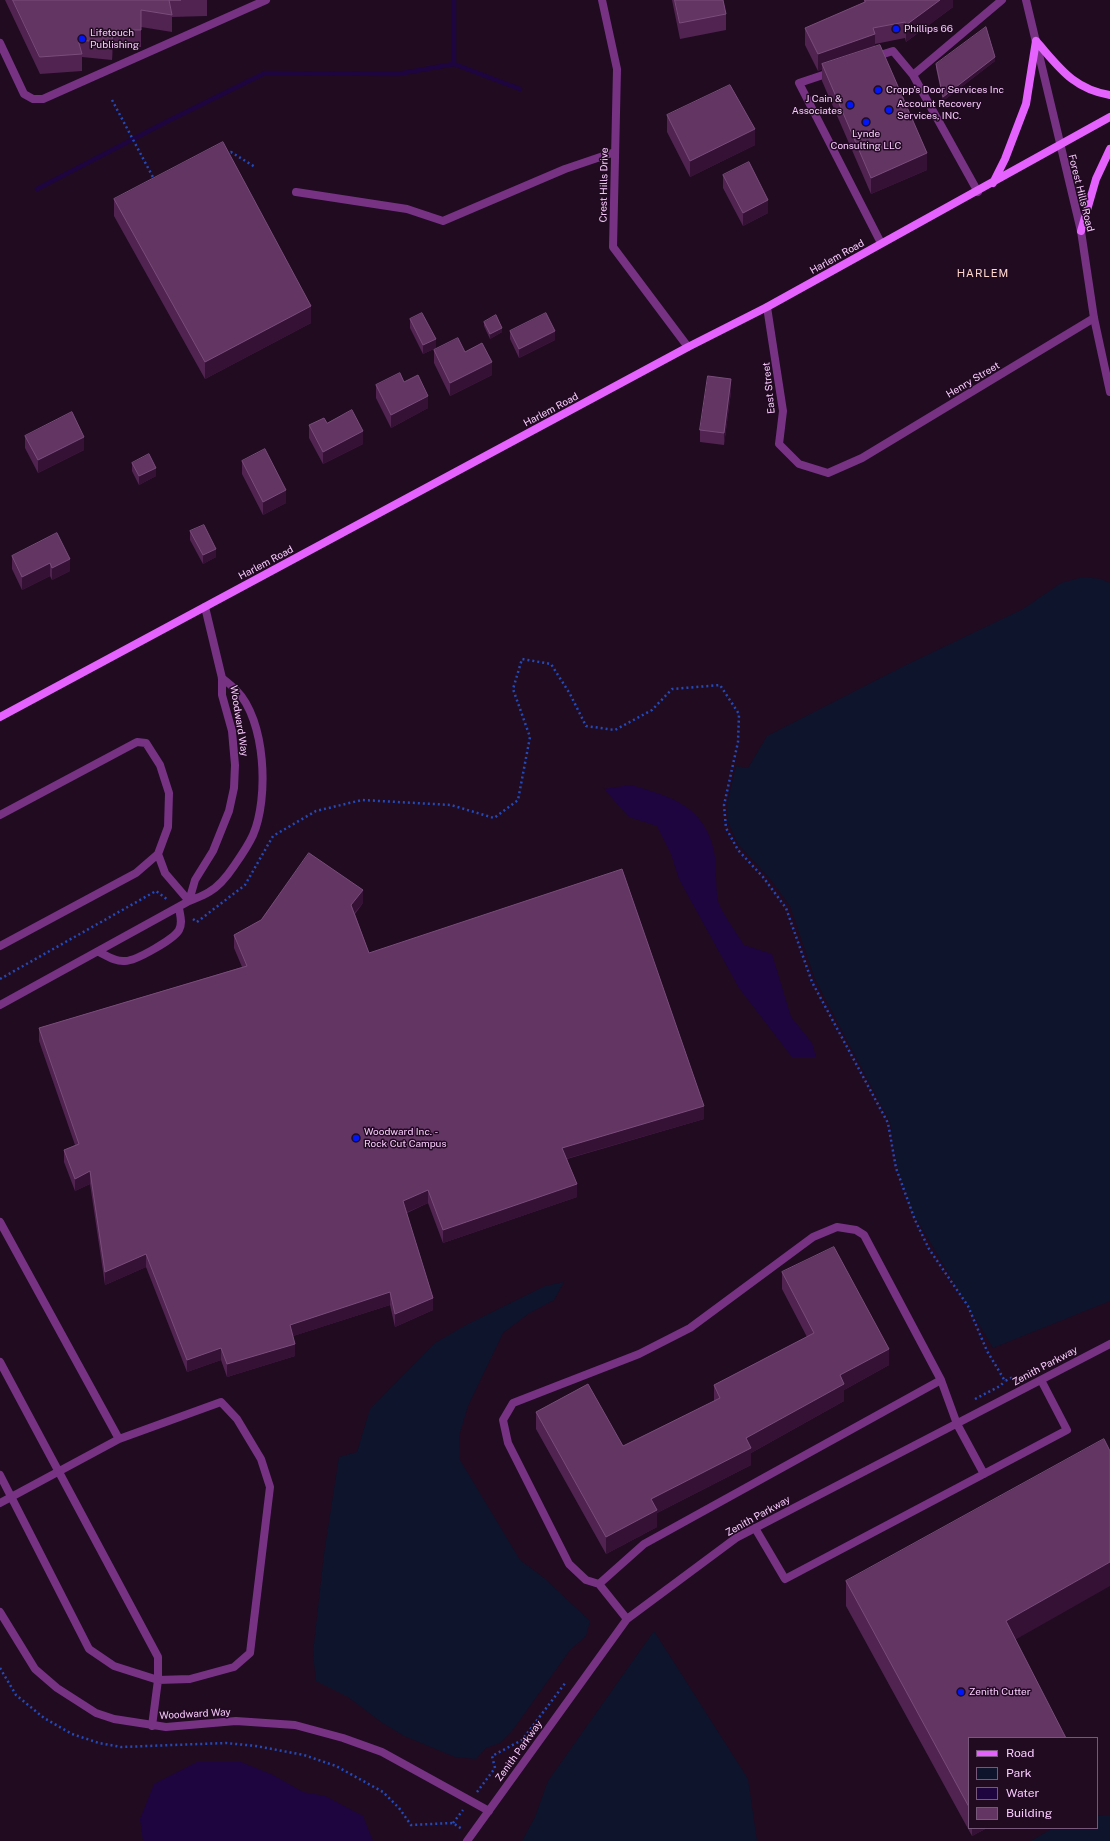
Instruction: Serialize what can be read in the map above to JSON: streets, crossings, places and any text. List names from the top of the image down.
{
  "streets": {
    "main road": ["Harlem Road"],
    "street": [
      "Crest Hills Drive",
      "Forest Hills Road",
      "Henry Street",
      "East Street",
      "Woodward Way",
      "Zenith Parkway"
    ]
  },
  "crossings": [
    ["Crest Hills Drive", "Harlem Road"],
    ["Forest Hills Road", "Harlem Road"],
    ["Forest Hills Road", "Henry Street"],
    ["Harlem Road", "East Street"],
    ["Harlem Road", "Woodward Way"],
    ["Henry Street", "East Street"],
    ["Woodward Way", "Zenith Parkway"]
  ],
  "districts": ["HARLEM"],
  "places": [
    "Phillips 66",
    "Lifetouch Publishing",
    "Cropp's Door Services Inc",
    "J Cain & Associates",
    "Account Recovery Services, INC.",
    "Lynde Consulting LLC",
    "Woodward Inc. - Rock Cut Campus",
    "Zenith Cutter"
  ],
  "legend": [
    "Road",
    "Park",
    "Water",
    "Building"
  ]
}
